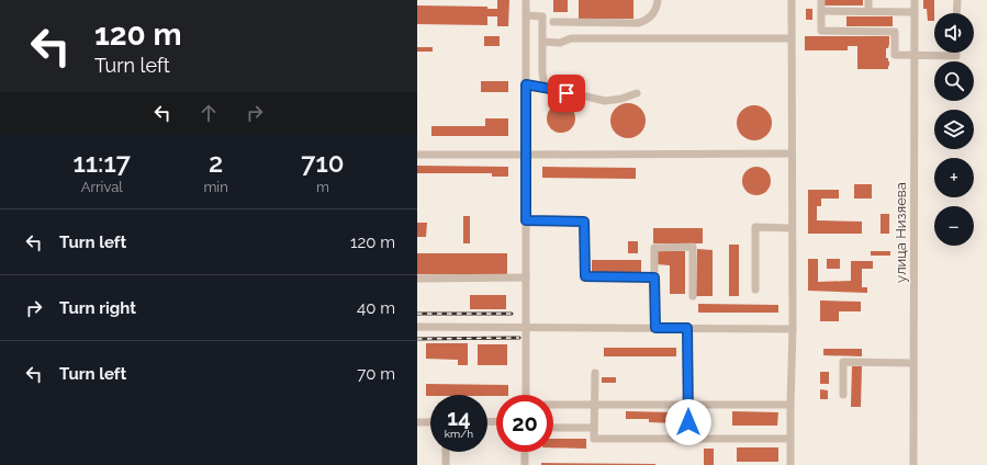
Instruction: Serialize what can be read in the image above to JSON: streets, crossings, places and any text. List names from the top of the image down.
{
  "streets": {
    "street": ["улица Низяева"]
  },
  "page": {
    "turn": ["120 m", "Turn left"],
    "map_buttons": ["+", "−"],
    "eta": [
      "11:17",
      "Arrival",
      "2",
      "min",
      "710",
      "m"
    ],
    "list": [
      {
        "name": "Turn left",
        "value": "120 m"
      },
      {
        "name": "Turn right",
        "value": "40 m"
      },
      {
        "name": "Turn left",
        "value": "70 m"
      }
    ],
    "speed": "14 km/h",
    "limit": "20"
  }
}
